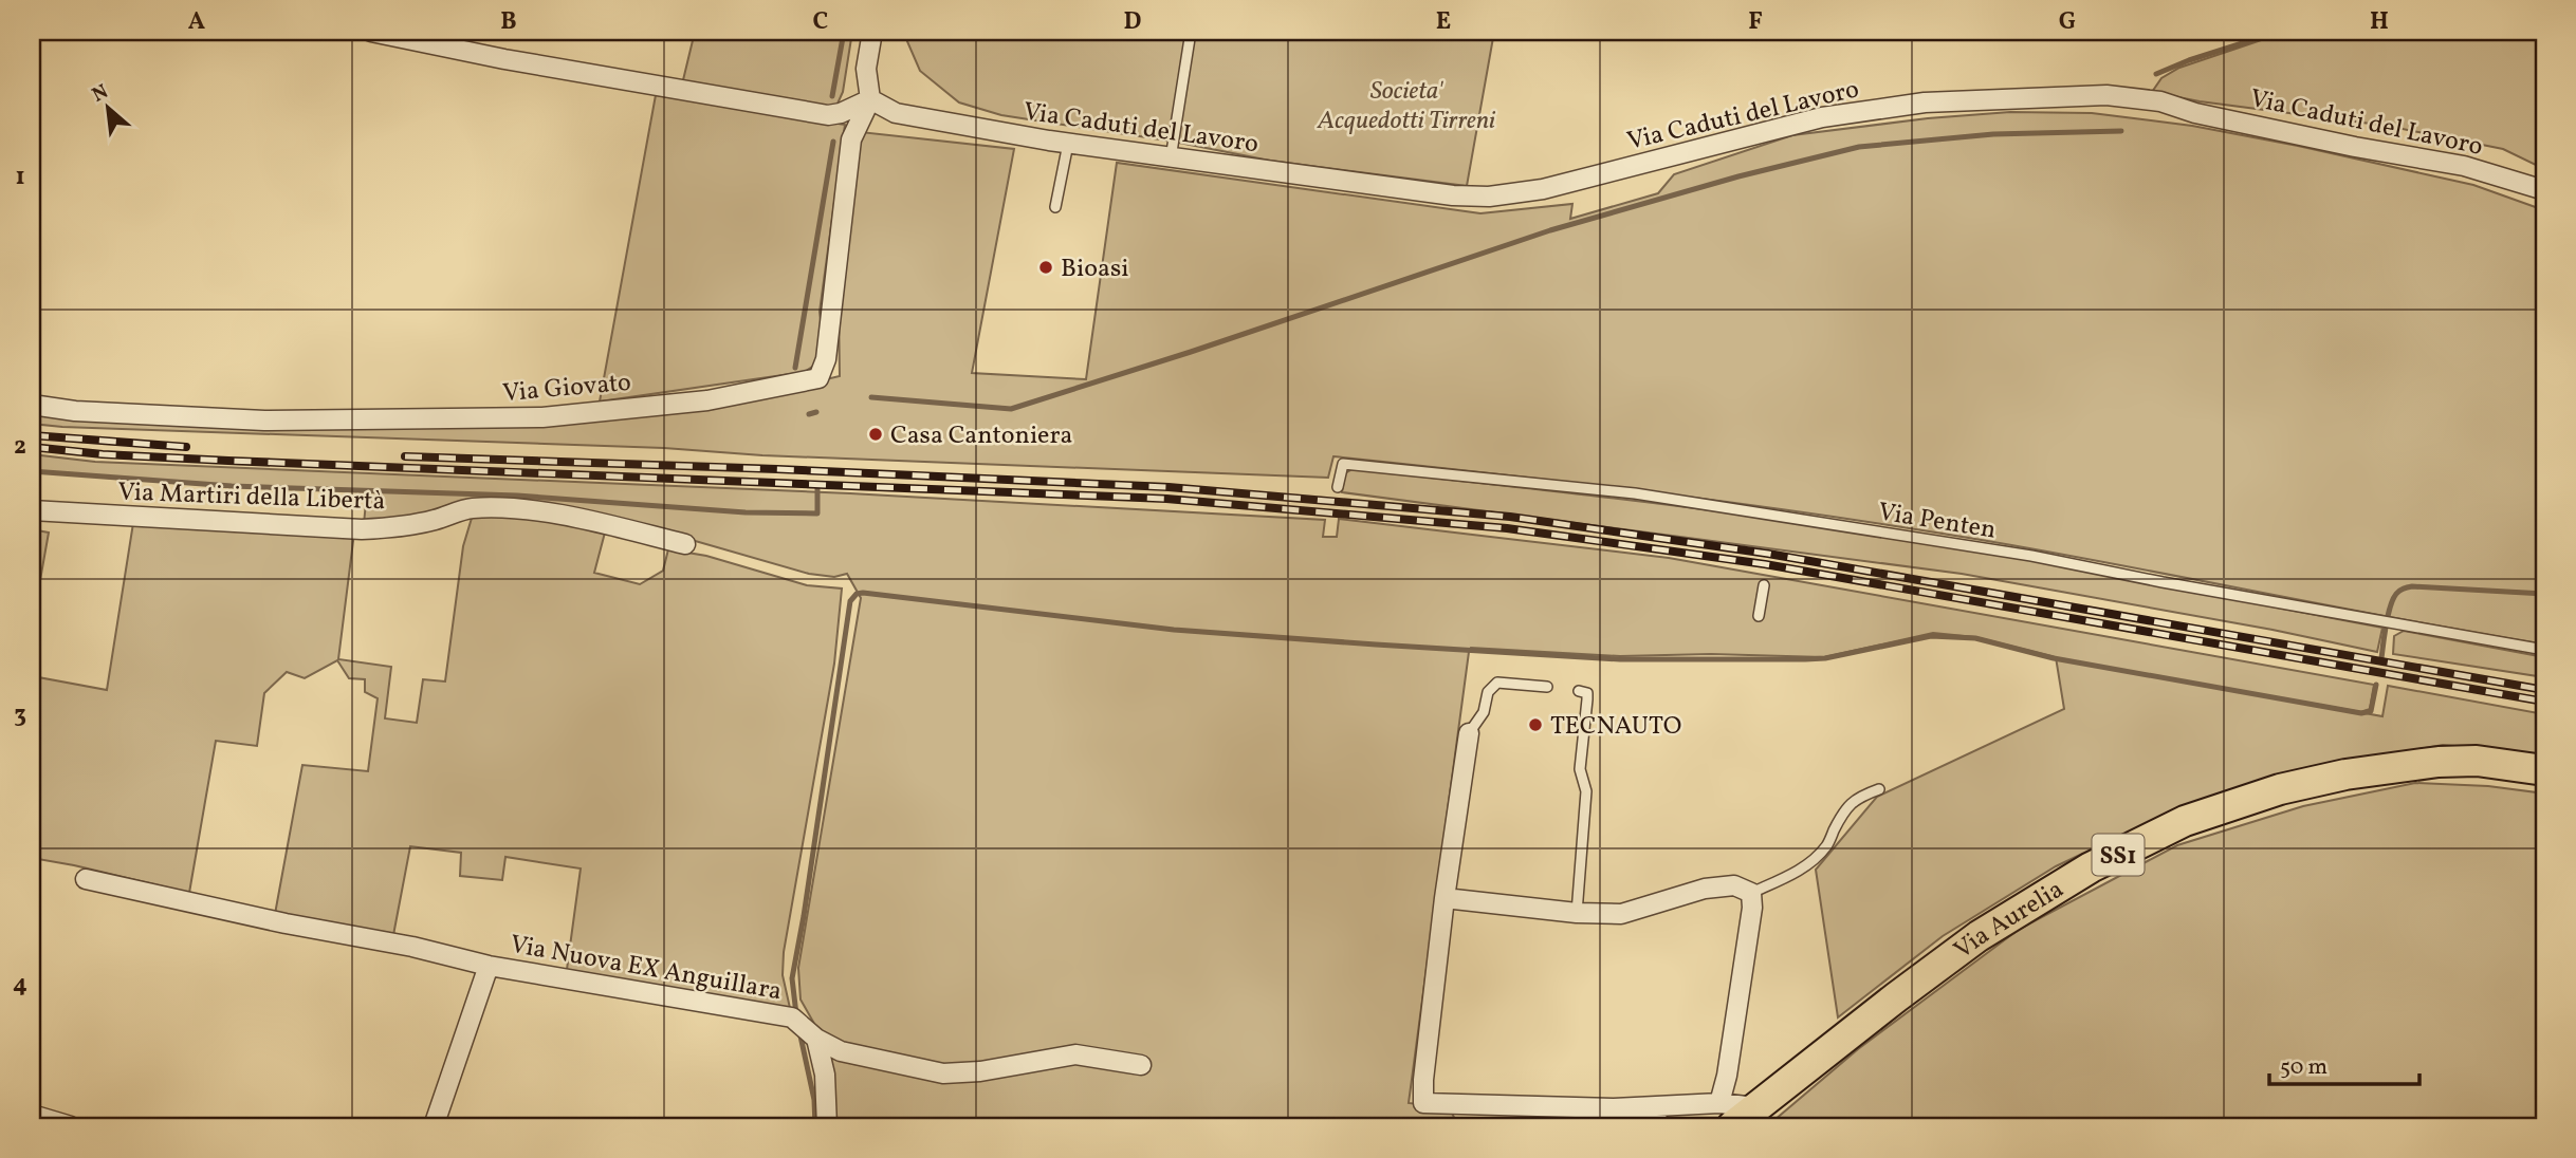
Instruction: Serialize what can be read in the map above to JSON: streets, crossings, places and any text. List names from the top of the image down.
{
  "streets": {
    "main road": ["SS1", "Via Aurelia"],
    "street": [
      "Via Caduti del Lavoro",
      "Via Giovato",
      "Via Martiri della Libertà",
      "Via Nuova EX Anguillara"
    ],
    "lane": ["Via Penten"]
  },
  "crossings": [
    ["Via Caduti del Lavoro", "Via Giovato"]
  ],
  "parks": ["Societa' Acquedotti Tirreni"],
  "places": ["Bioasi", "Casa Cantoniera", "TECNAUTO"],
  "scale_bar": "50 m",
  "north": "top left",
  "grid": {
    "columns": [
      "A",
      "B",
      "C",
      "D",
      "E",
      "F",
      "G",
      "H"
    ],
    "rows": [
      "1",
      "2",
      "3",
      "4"
    ]
  }
}
